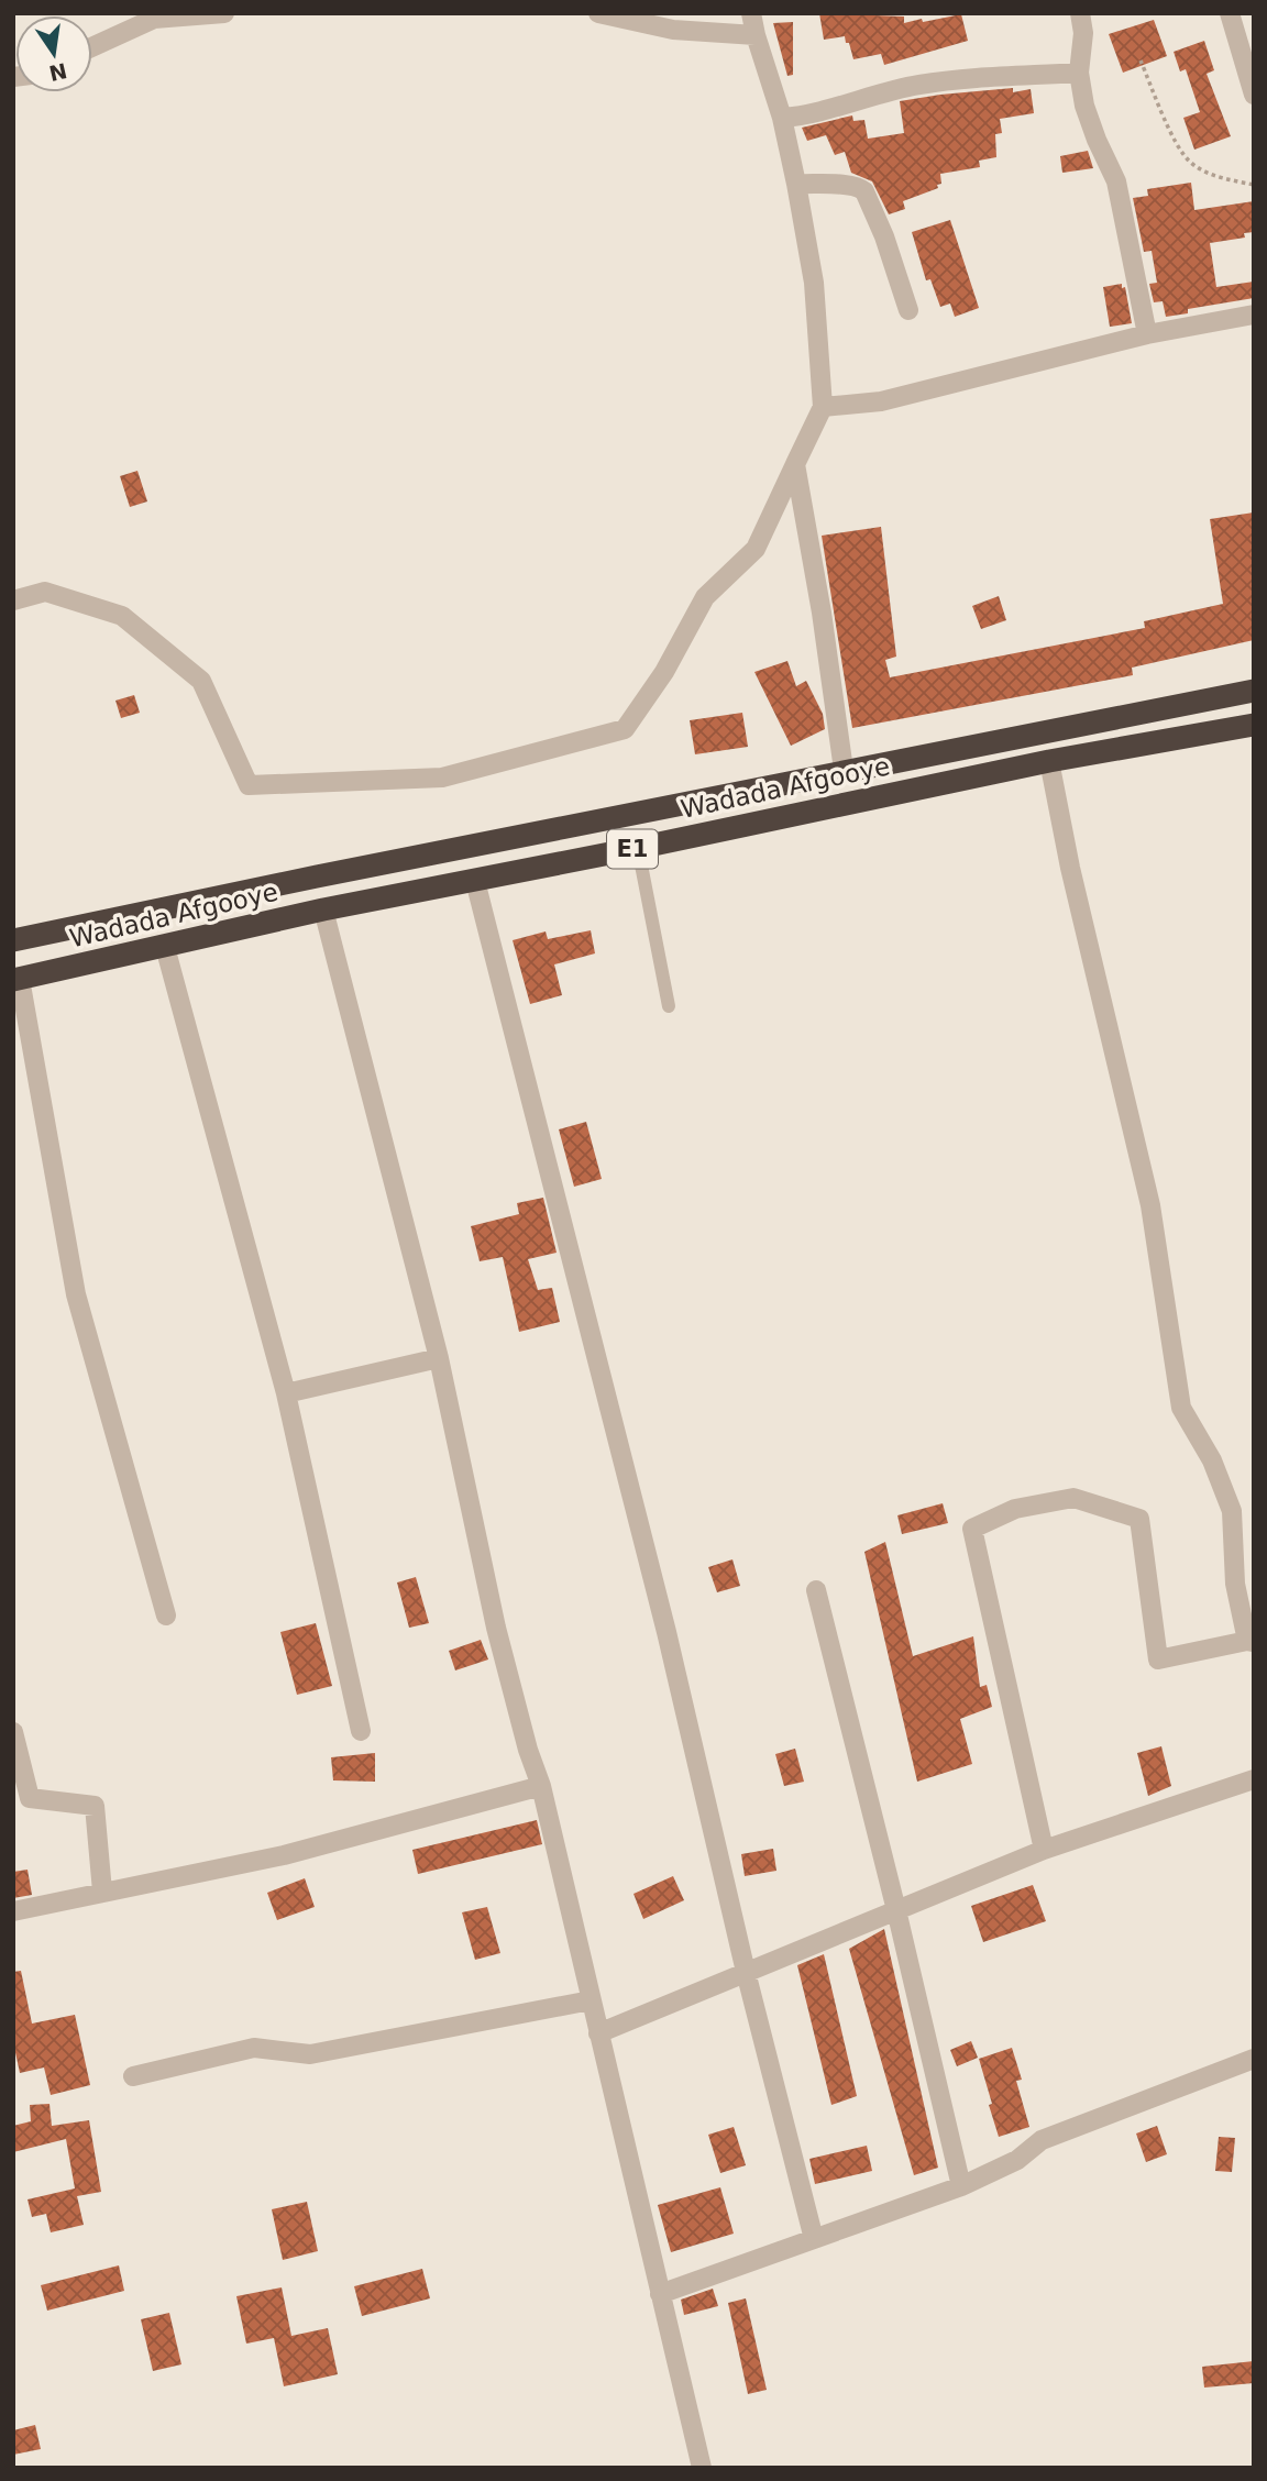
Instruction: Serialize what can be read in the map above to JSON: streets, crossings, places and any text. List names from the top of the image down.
{
  "streets": {
    "highway": ["Wadada Afgooye", "E1"]
  },
  "north": "bottom"
}
